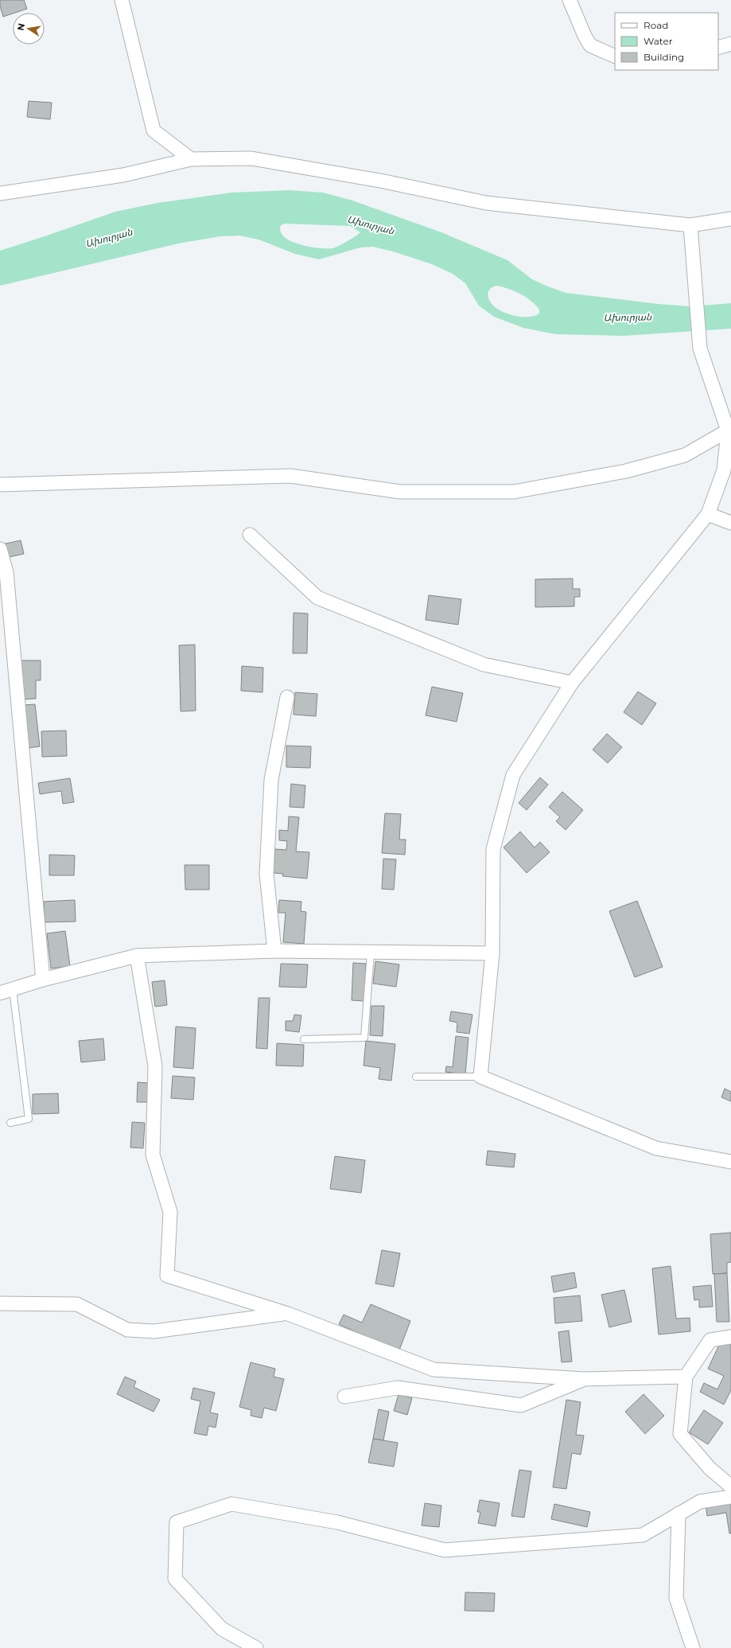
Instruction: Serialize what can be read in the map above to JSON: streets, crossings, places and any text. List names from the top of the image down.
{
  "water": ["Ախուրյան"],
  "legend": ["Road", "Water", "Building"],
  "north": "left"
}
